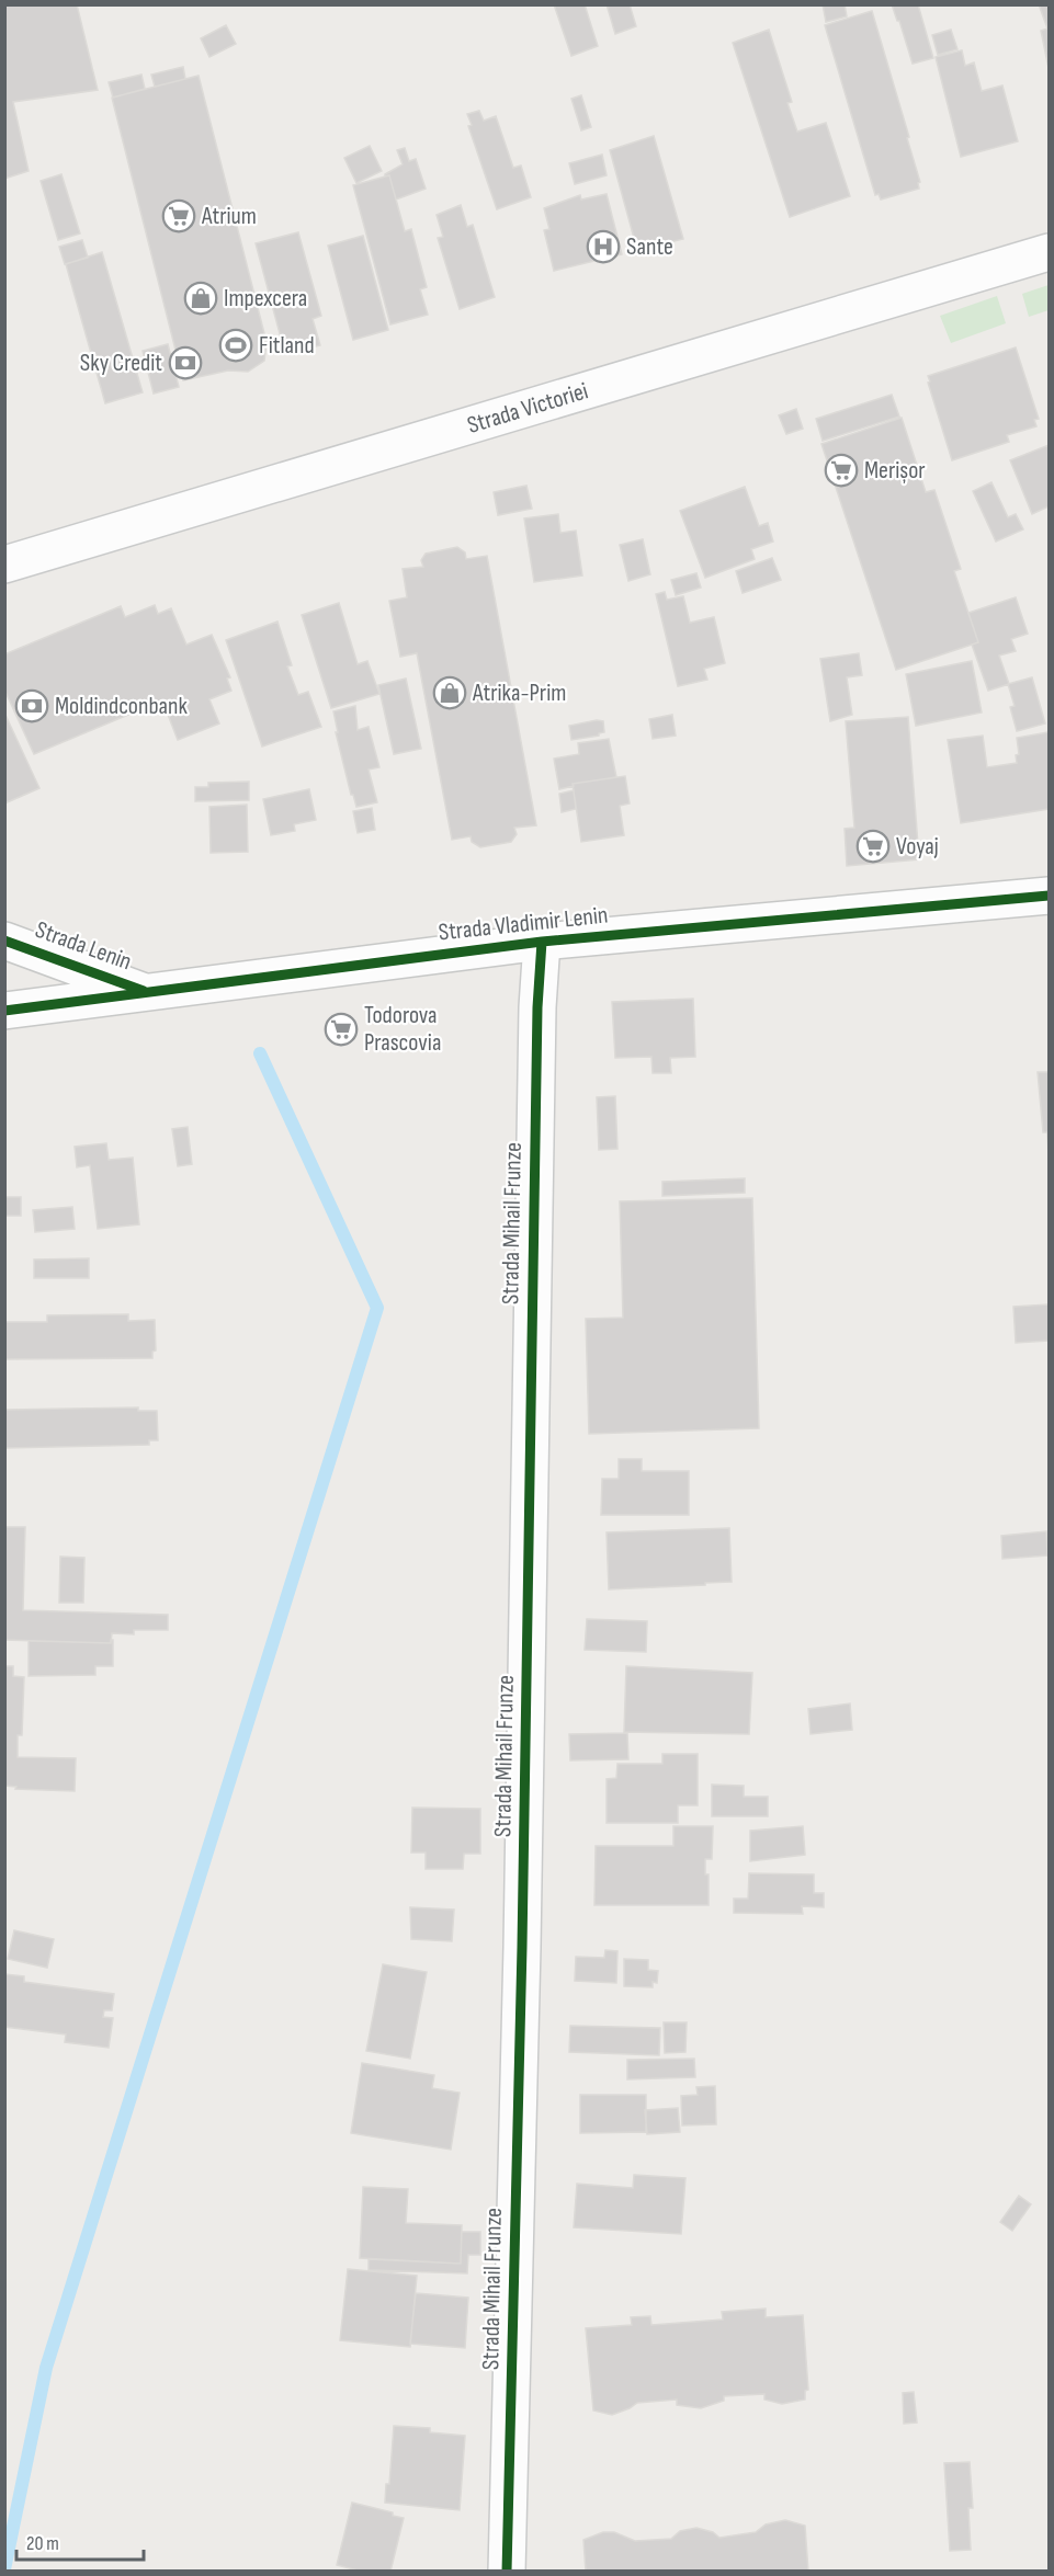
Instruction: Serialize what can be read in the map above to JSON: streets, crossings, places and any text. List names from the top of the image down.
{
  "streets": {
    "street": [
      "Strada Victoriei",
      "Strada Vladimir Lenin",
      "Strada Lenin",
      "Strada Mihail Frunze"
    ]
  },
  "crossings": [
    ["Strada Vladimir Lenin", "Strada Lenin"],
    ["Strada Vladimir Lenin", "Strada Mihail Frunze"]
  ],
  "places": {
    "supermarket": [
      "Atrium",
      "Merișor",
      "Voyaj",
      "Todorova Prascovia"
    ],
    "hospital": ["Sante"],
    "shop": ["Impexcera", "Atrika-Prim"],
    "sports": ["Fitland"],
    "bank": ["Sky Credit", "Moldindconbank"]
  },
  "scale_bar": "20 m"
}
